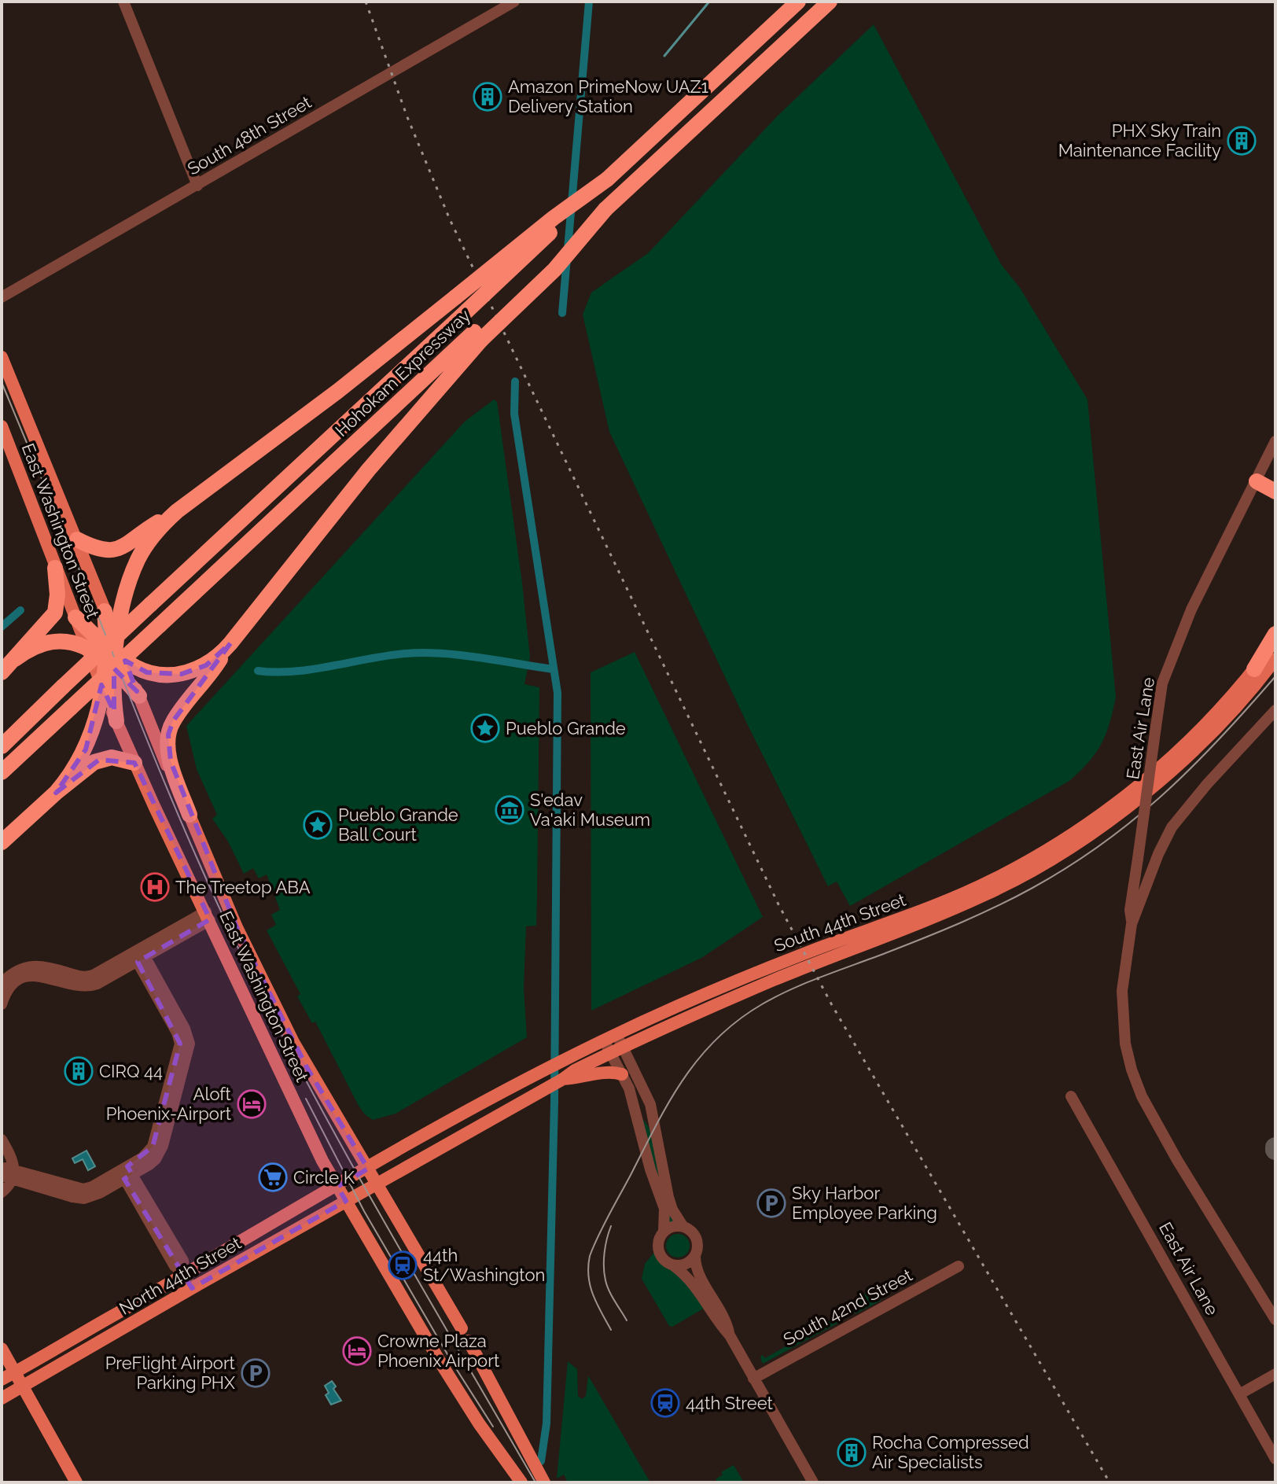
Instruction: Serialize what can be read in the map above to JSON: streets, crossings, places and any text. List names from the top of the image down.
{
  "streets": {
    "highway": ["Hohokam Expressway"],
    "main road": ["East Washington Street", "South 44th Street", "North 44th Street"],
    "street": ["South 48th Street", "East Air Lane", "South 42nd Street"]
  },
  "crossings": [
    ["East Washington Street", "South 44th Street"],
    ["East Washington Street", "North 44th Street"],
    ["South 44th Street", "North 44th Street"]
  ],
  "places": {
    "building": [
      "Amazon PrimeNow UAZ1 Delivery Station",
      "PHX Sky Train Maintenance Facility",
      "CIRQ 44",
      "Rocha Compressed Air Specialists"
    ],
    "place": ["Pueblo Grande", "Pueblo Grande Ball Court"],
    "museum": ["S'edav Va'aki Museum"],
    "hospital": ["The Treetop ABA"],
    "hotel": ["Aloft Phoenix-Airport", "Crowne Plaza Phoenix Airport"],
    "supermarket": ["Circle K"],
    "parking": ["Sky Harbor Employee Parking", "PreFlight Airport Parking PHX"],
    "station": ["44th St/Washington", "44th Street"]
  }
}
